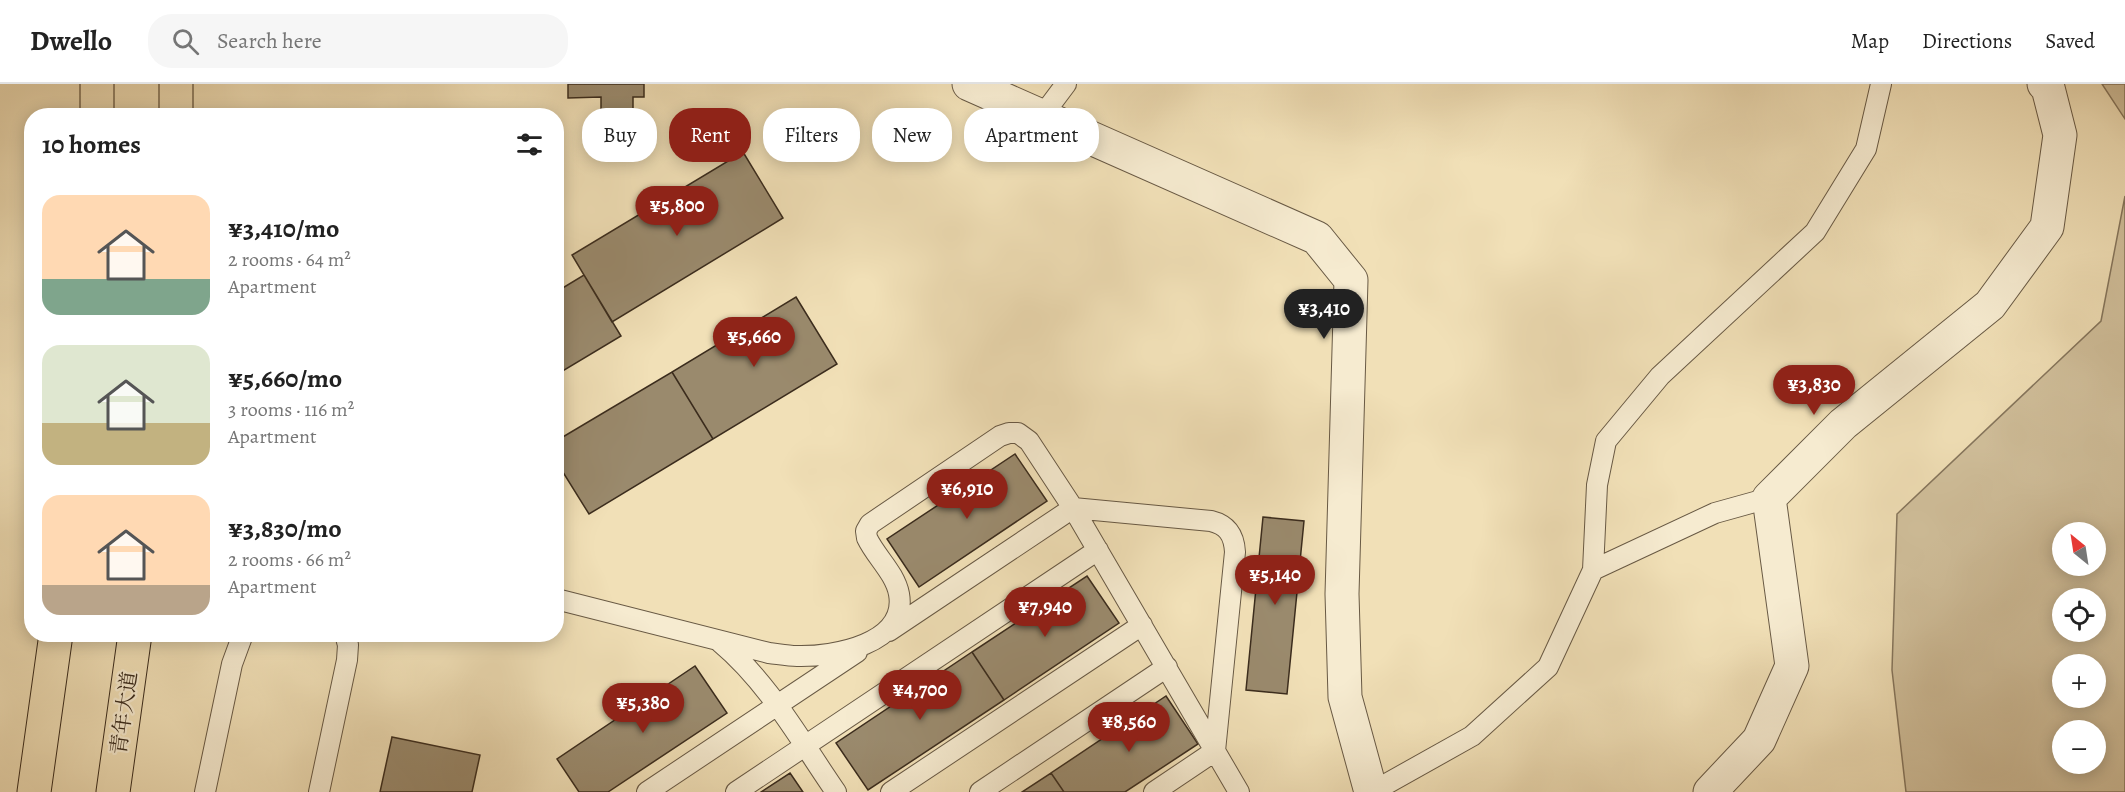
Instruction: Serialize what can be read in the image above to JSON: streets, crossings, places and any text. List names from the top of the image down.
{
  "streets": {
    "highway": ["青年大道"]
  },
  "north": "top left",
  "page": {
    "header": "Dwello",
    "search": "Search here",
    "nav": ["Map", "Directions", "Saved"],
    "chip": [
      "Buy",
      "Rent",
      "Filters",
      "New",
      "Apartment"
    ],
    "heading": "10 homes",
    "list": [
      {
        "name": "¥3,410/mo",
        "note": "2 rooms · 64 m² · Apartment"
      },
      {
        "name": "¥5,660/mo",
        "note": "3 rooms · 116 m² · Apartment"
      },
      {
        "name": "¥3,830/mo",
        "note": "2 rooms · 66 m² · Apartment"
      }
    ],
    "price": [
      "¥5,800",
      "¥3,410",
      "¥5,660",
      "¥3,830",
      "¥6,910",
      "¥5,140",
      "¥7,940",
      "¥4,700",
      "¥5,380",
      "¥8,560"
    ],
    "map_buttons": ["+", "−"]
  }
}
